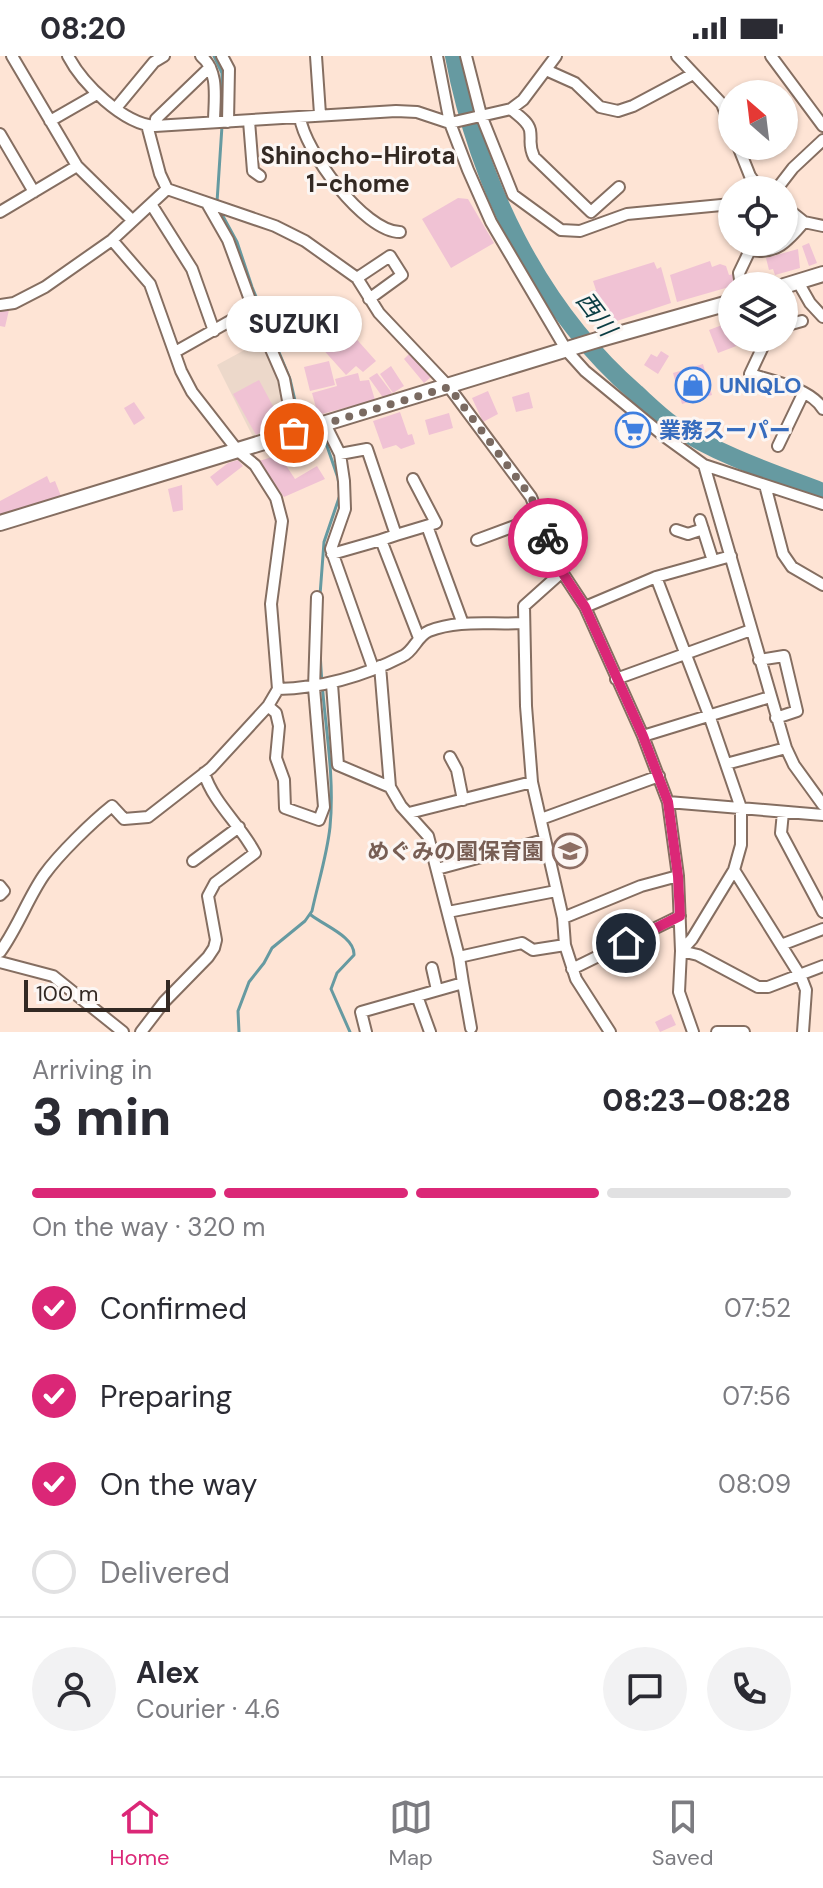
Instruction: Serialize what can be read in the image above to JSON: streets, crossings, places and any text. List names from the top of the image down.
{
  "districts": ["Shinocho-Hirota 1-chome"],
  "water": ["西川"],
  "places": {
    "shop": ["UNIQLO"],
    "supermarket": ["業務スーパー"],
    "other": ["SUZUKI"],
    "school or university": ["めぐみの園保育園"]
  },
  "scale_bar": "100 m",
  "north": "top left",
  "page": {
    "status": "08:20",
    "bubble": "SUZUKI",
    "scale": "100 m",
    "heading": ["3 min", "Arriving in", "08:23–08:28"],
    "panel": ["Alex", "Courier · 4.6"],
    "bar": "On the way · 320 m",
    "list": [
      ["Confirmed", "07:52"],
      ["Preparing", "07:56"],
      ["On the way", "08:09"],
      "Delivered"
    ],
    "tabs": ["Home", "Map", "Saved"]
  }
}
